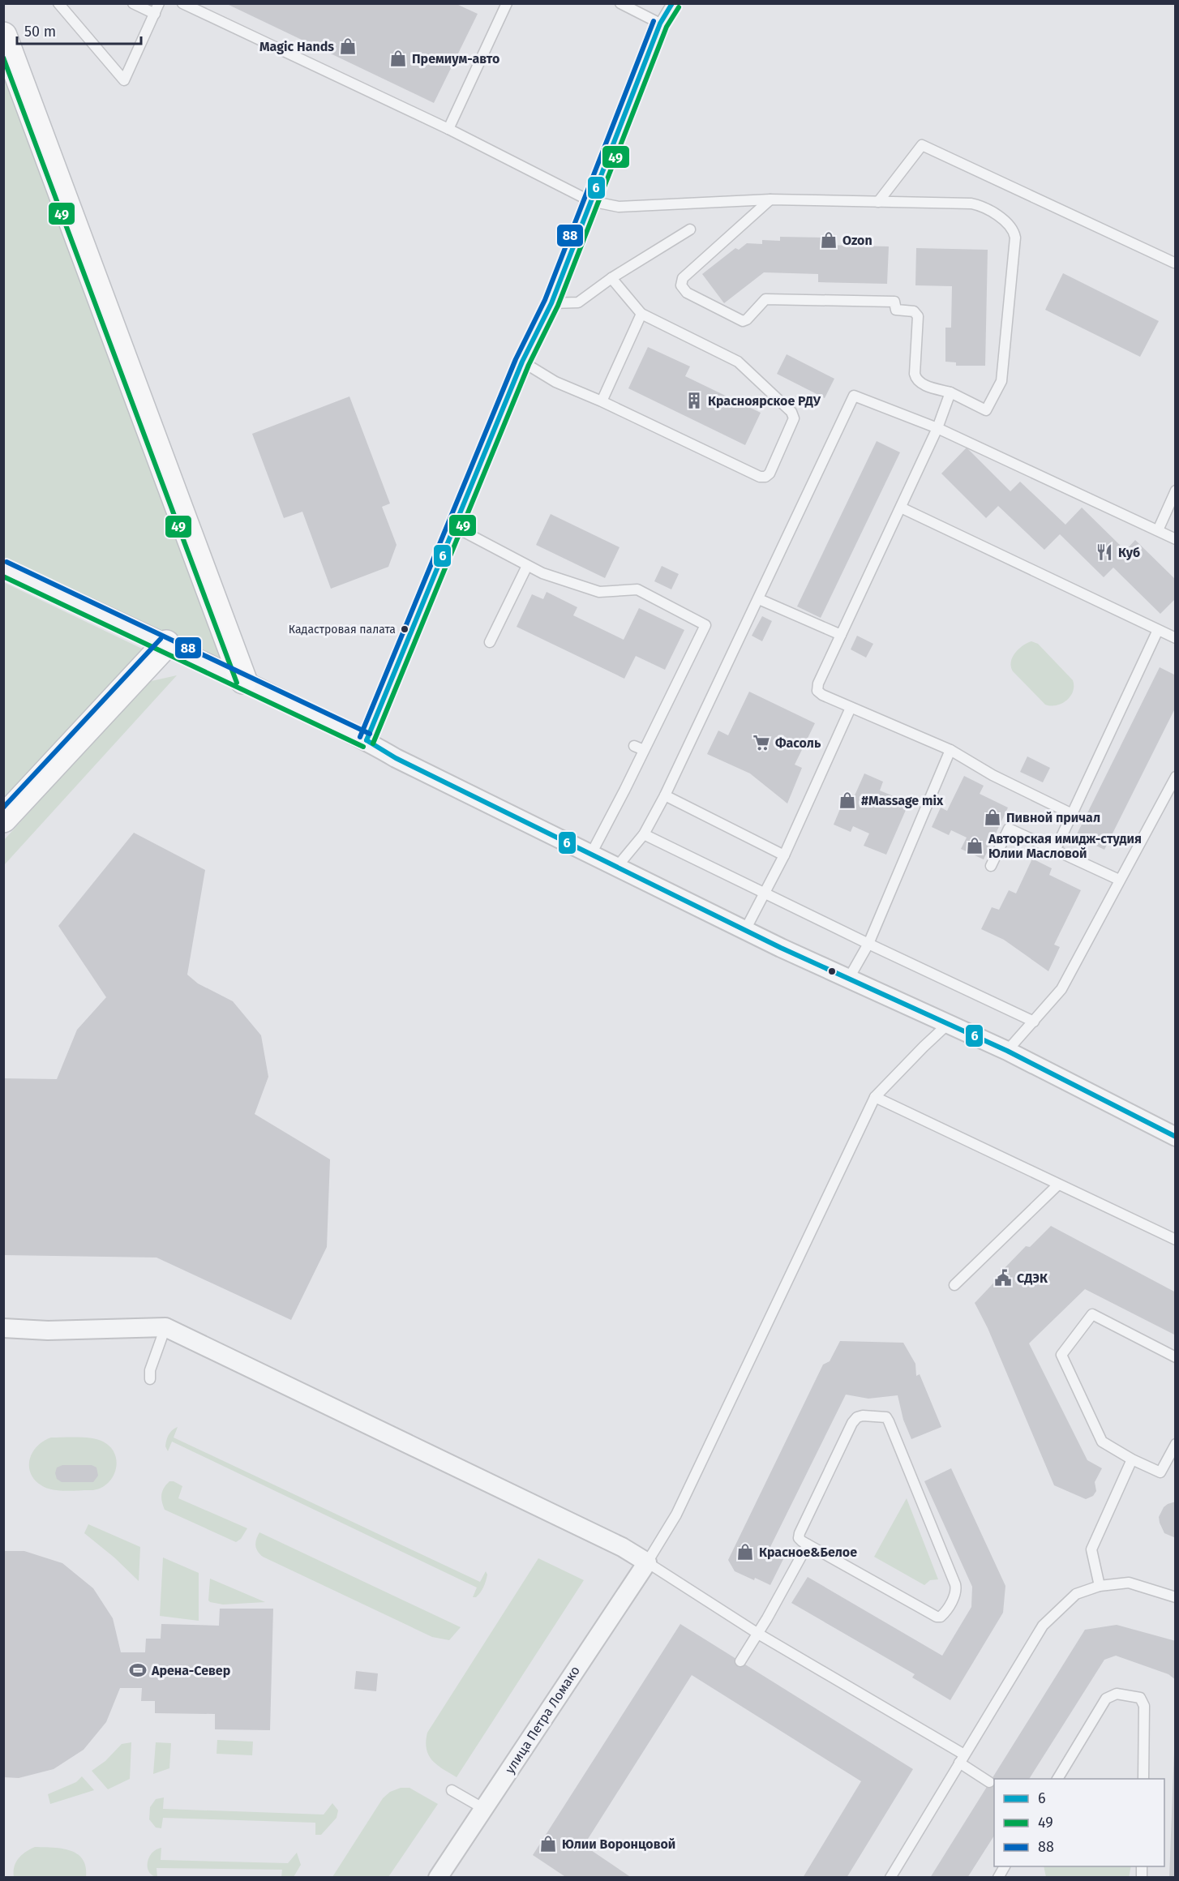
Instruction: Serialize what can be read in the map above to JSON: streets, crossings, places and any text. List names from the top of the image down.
{
  "streets": {
    "street": ["улица Петра Ломако"]
  },
  "places": {
    "shop": [
      "Magic Hands",
      "Премиум-авто",
      "Ozon",
      "#Massage mix",
      "Пивной причал",
      "Авторская имидж-студия Юлии Масловой",
      "Красное&Белое",
      "Юлии Воронцовой"
    ],
    "building": ["Красноярское РДУ"],
    "restaurant": ["Куб"],
    "other": ["Кадастровая палата"],
    "supermarket": ["Фасоль"],
    "public building": ["СДЭК"],
    "sports": ["Арена-Север"]
  },
  "lines": ["transit line 6", "transit line 49", "transit line 88"],
  "legend": ["6", "49", "88"],
  "scale_bar": "50 m"
}
